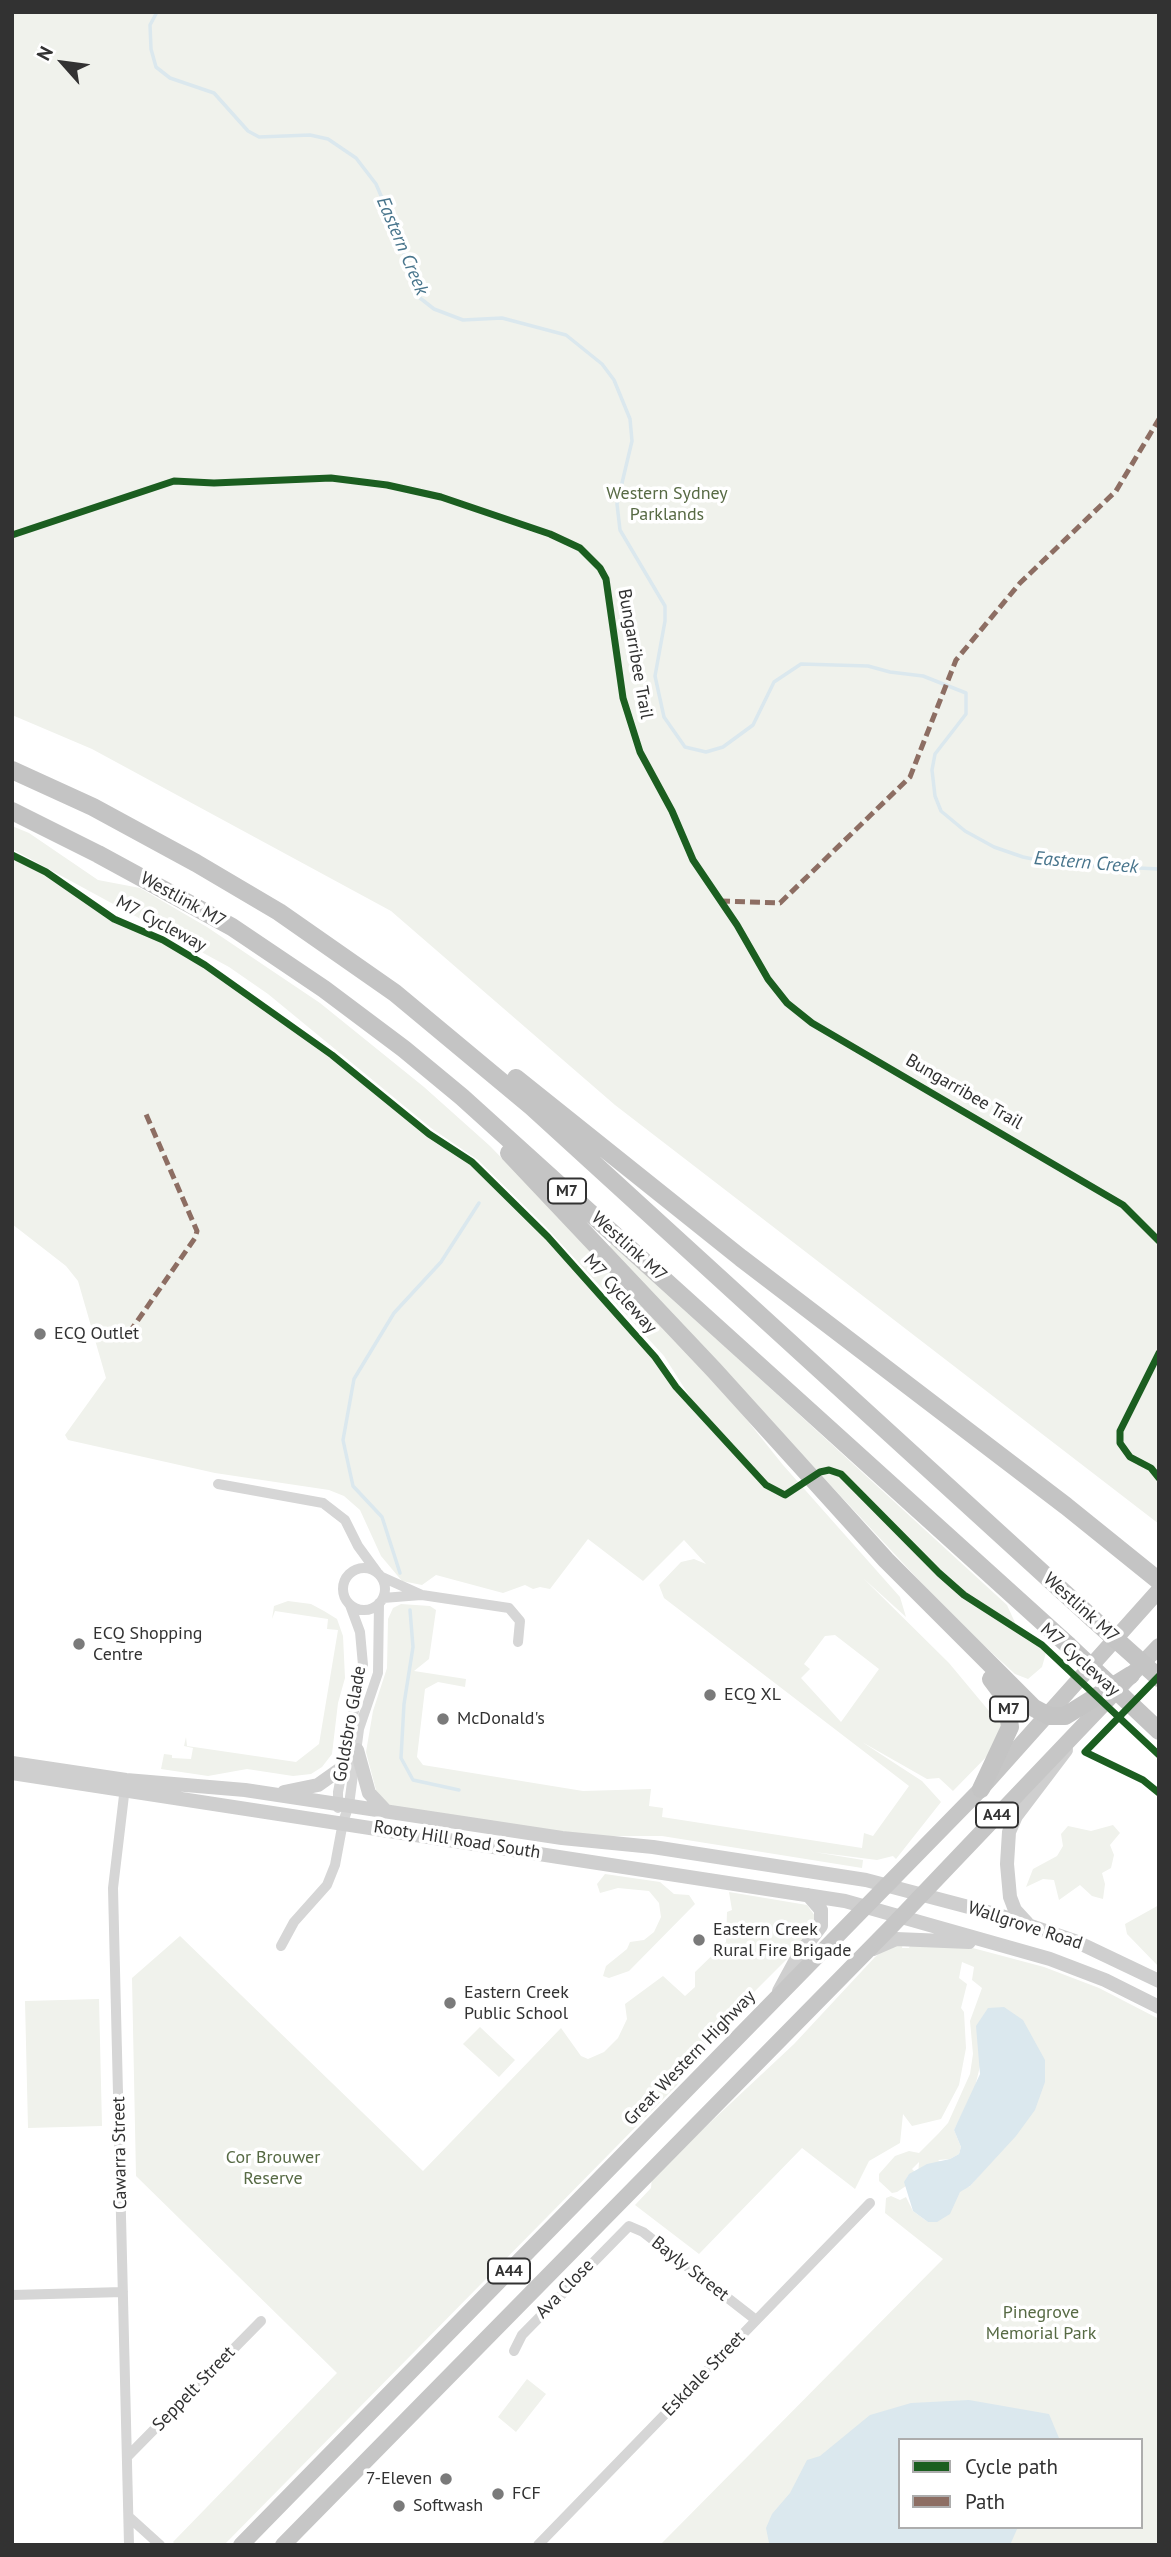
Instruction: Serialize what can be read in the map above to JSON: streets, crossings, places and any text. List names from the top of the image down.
{
  "streets": {
    "highway": [
      "Westlink M7",
      "M7",
      "A44",
      "Great Western Highway"
    ],
    "main road": ["Rooty Hill Road South", "Wallgrove Road"],
    "street": [
      "Goldsbro Glade",
      "Cawarra Street",
      "Bayly Street",
      "Ava Close",
      "Eskdale Street",
      "Seppelt Street"
    ],
    "cycle path": ["Bungarribee Trail", "M7 Cycleway"]
  },
  "crossings": [
    ["Westlink M7", "M7"],
    ["M7", "A44"],
    ["M7", "Great Western Highway"],
    ["Goldsbro Glade", "Rooty Hill Road South"],
    ["A44", "Rooty Hill Road South"],
    ["A44", "Wallgrove Road"],
    ["Rooty Hill Road South", "Wallgrove Road"],
    ["Rooty Hill Road South", "Great Western Highway"],
    ["Rooty Hill Road South", "Cawarra Street"],
    ["Wallgrove Road", "Great Western Highway"],
    ["Cawarra Street", "Seppelt Street"],
    ["Bayly Street", "Ava Close"],
    ["Bayly Street", "Eskdale Street"]
  ],
  "water": ["Eastern Creek"],
  "parks": ["Western Sydney Parklands", "Cor Brouwer Reserve", "Pinegrove Memorial Park"],
  "places": [
    "ECQ Outlet",
    "ECQ Shopping Centre",
    "ECQ XL",
    "McDonald's",
    "Eastern Creek Rural Fire Brigade",
    "Eastern Creek Public School",
    "7-Eleven",
    "FCF",
    "Softwash"
  ],
  "legend": ["Cycle path", "Path"],
  "north": "top left"
}
